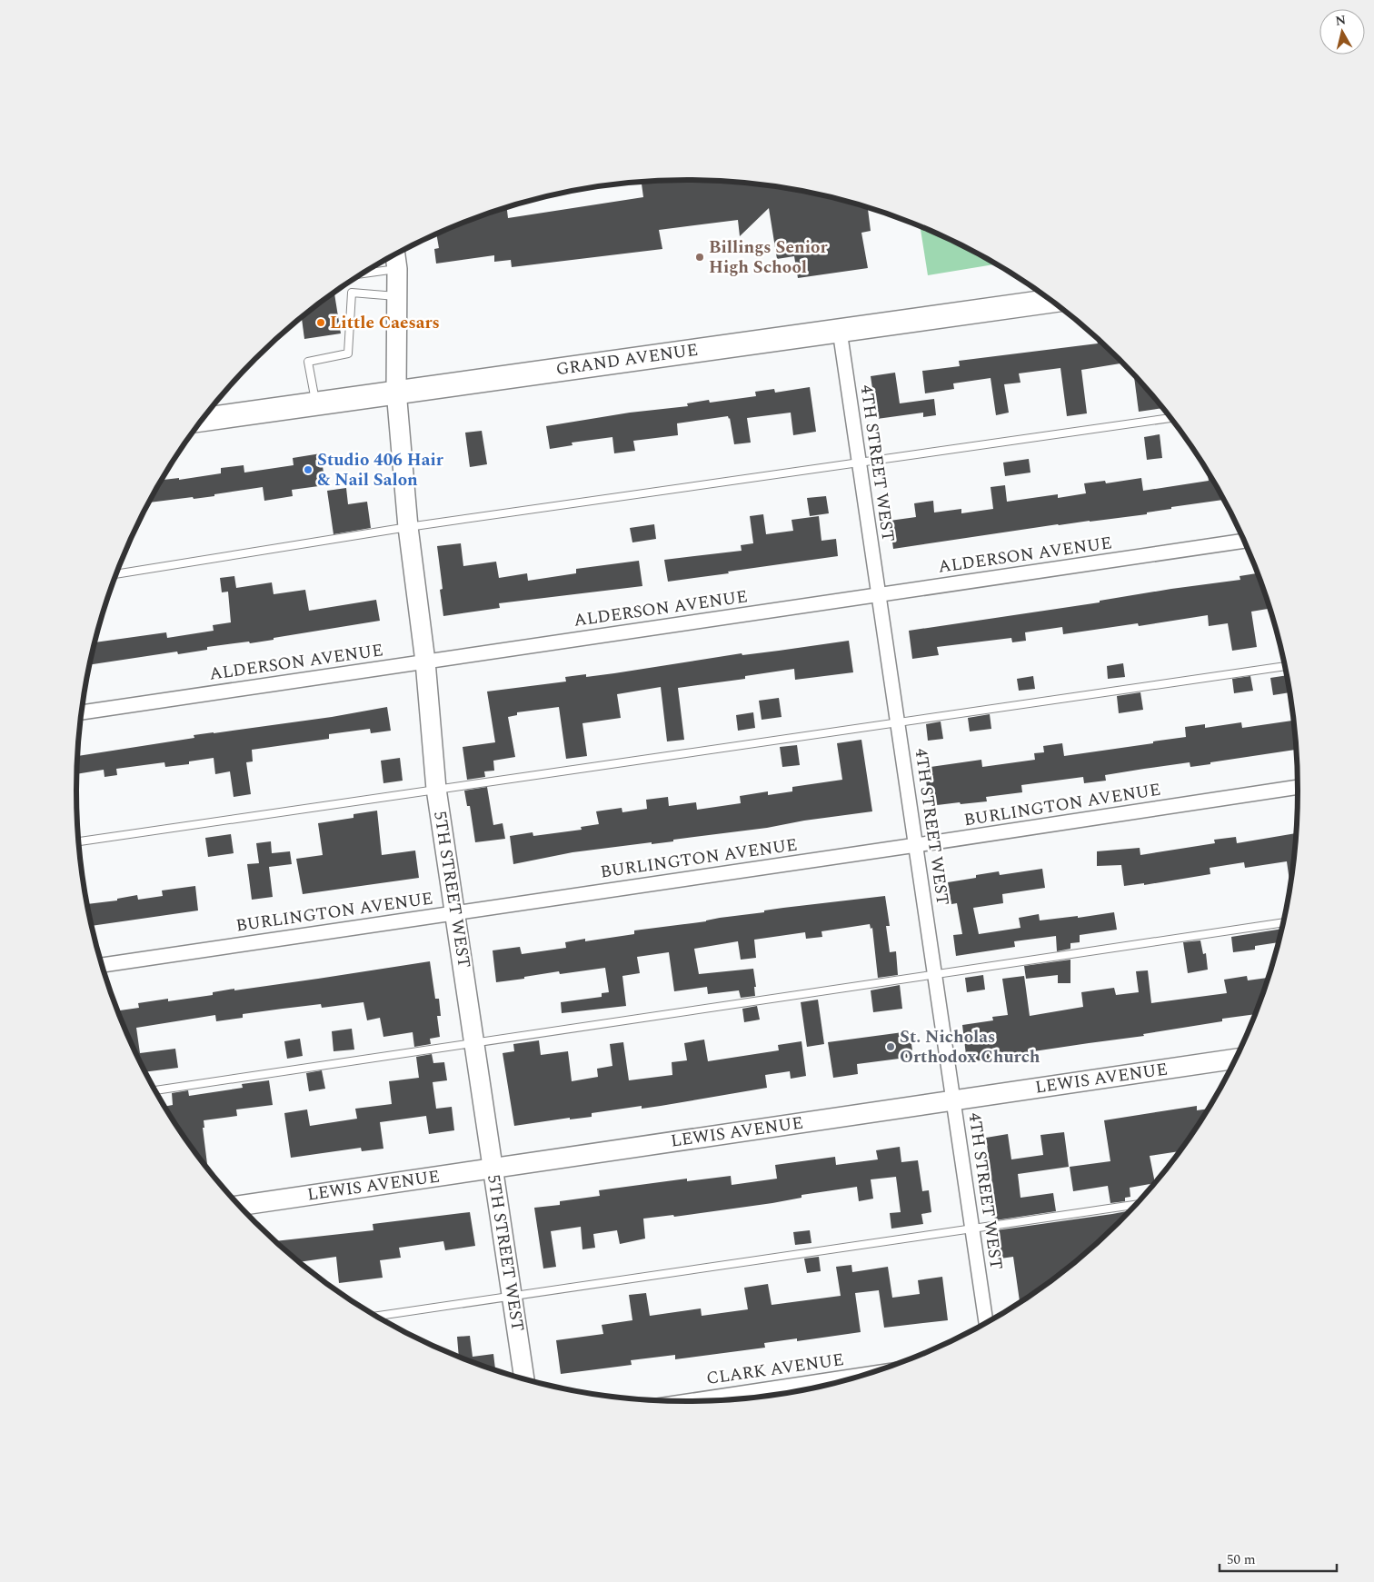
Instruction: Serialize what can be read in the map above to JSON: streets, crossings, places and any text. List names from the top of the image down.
{
  "streets": {
    "main road": ["GRAND AVENUE"],
    "street": [
      "4TH STREET WEST",
      "ALDERSON AVENUE",
      "BURLINGTON AVENUE",
      "5TH STREET WEST",
      "LEWIS AVENUE",
      "CLARK AVENUE"
    ]
  },
  "crossings": [
    ["GRAND AVENUE", "4TH STREET WEST"],
    ["GRAND AVENUE", "5TH STREET WEST"],
    ["4TH STREET WEST", "ALDERSON AVENUE"],
    ["4TH STREET WEST", "BURLINGTON AVENUE"],
    ["4TH STREET WEST", "LEWIS AVENUE"],
    ["ALDERSON AVENUE", "5TH STREET WEST"],
    ["BURLINGTON AVENUE", "5TH STREET WEST"],
    ["5TH STREET WEST", "LEWIS AVENUE"]
  ],
  "places": [
    "Billings Senior High School",
    "Little Caesars",
    "Studio 406 Hair & Nail Salon",
    "St. Nicholas Orthodox Church"
  ],
  "scale_bar": "50 m",
  "north": "top"
}
